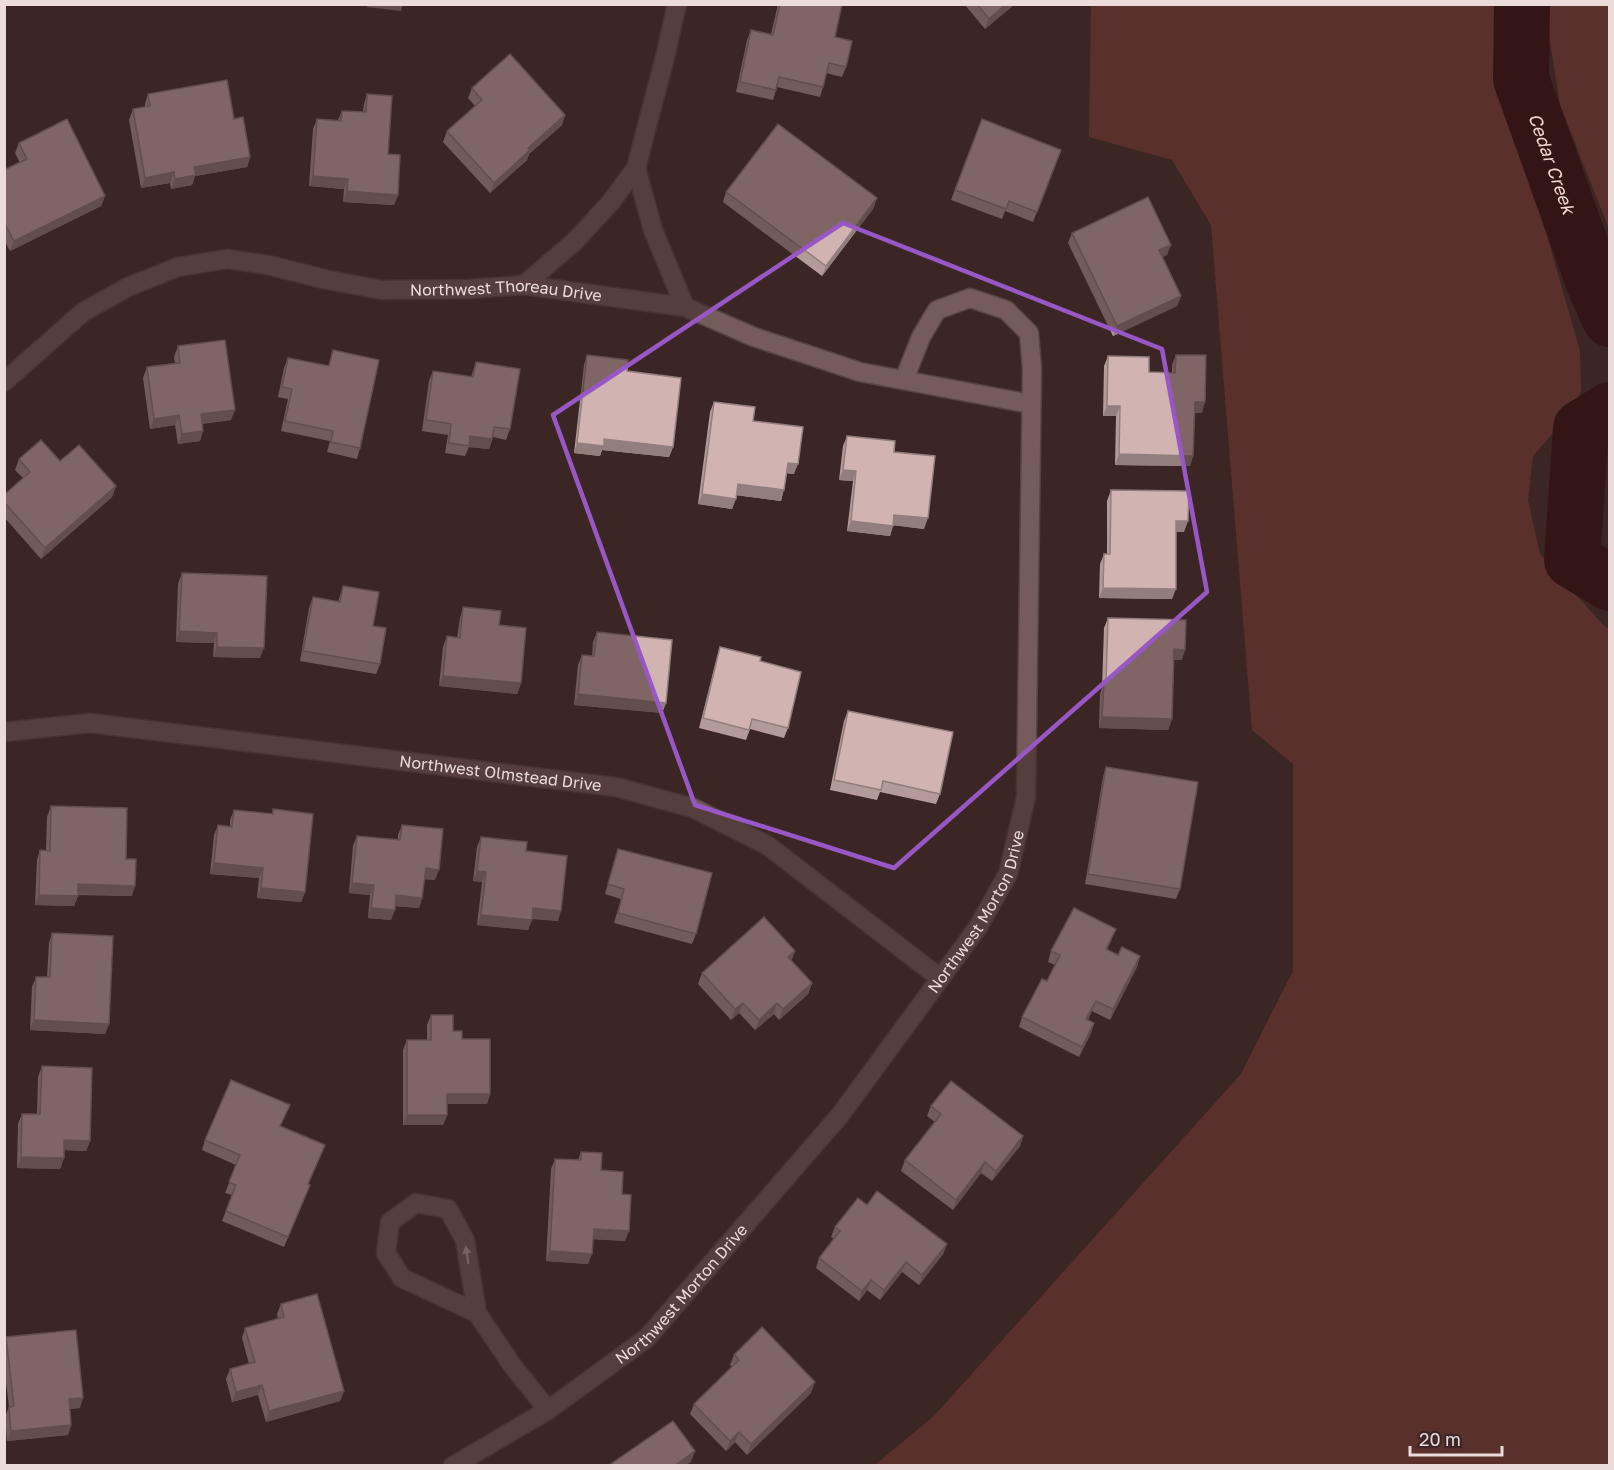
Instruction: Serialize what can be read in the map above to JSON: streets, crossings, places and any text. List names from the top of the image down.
{
  "streets": {
    "street": ["Northwest Thoreau Drive", "Northwest Olmstead Drive", "Northwest Morton Drive"]
  },
  "crossings": [
    ["Northwest Thoreau Drive", "Northwest Morton Drive"],
    ["Northwest Olmstead Drive", "Northwest Morton Drive"]
  ],
  "water": ["Cedar Creek"],
  "scale_bar": "20 m"
}
